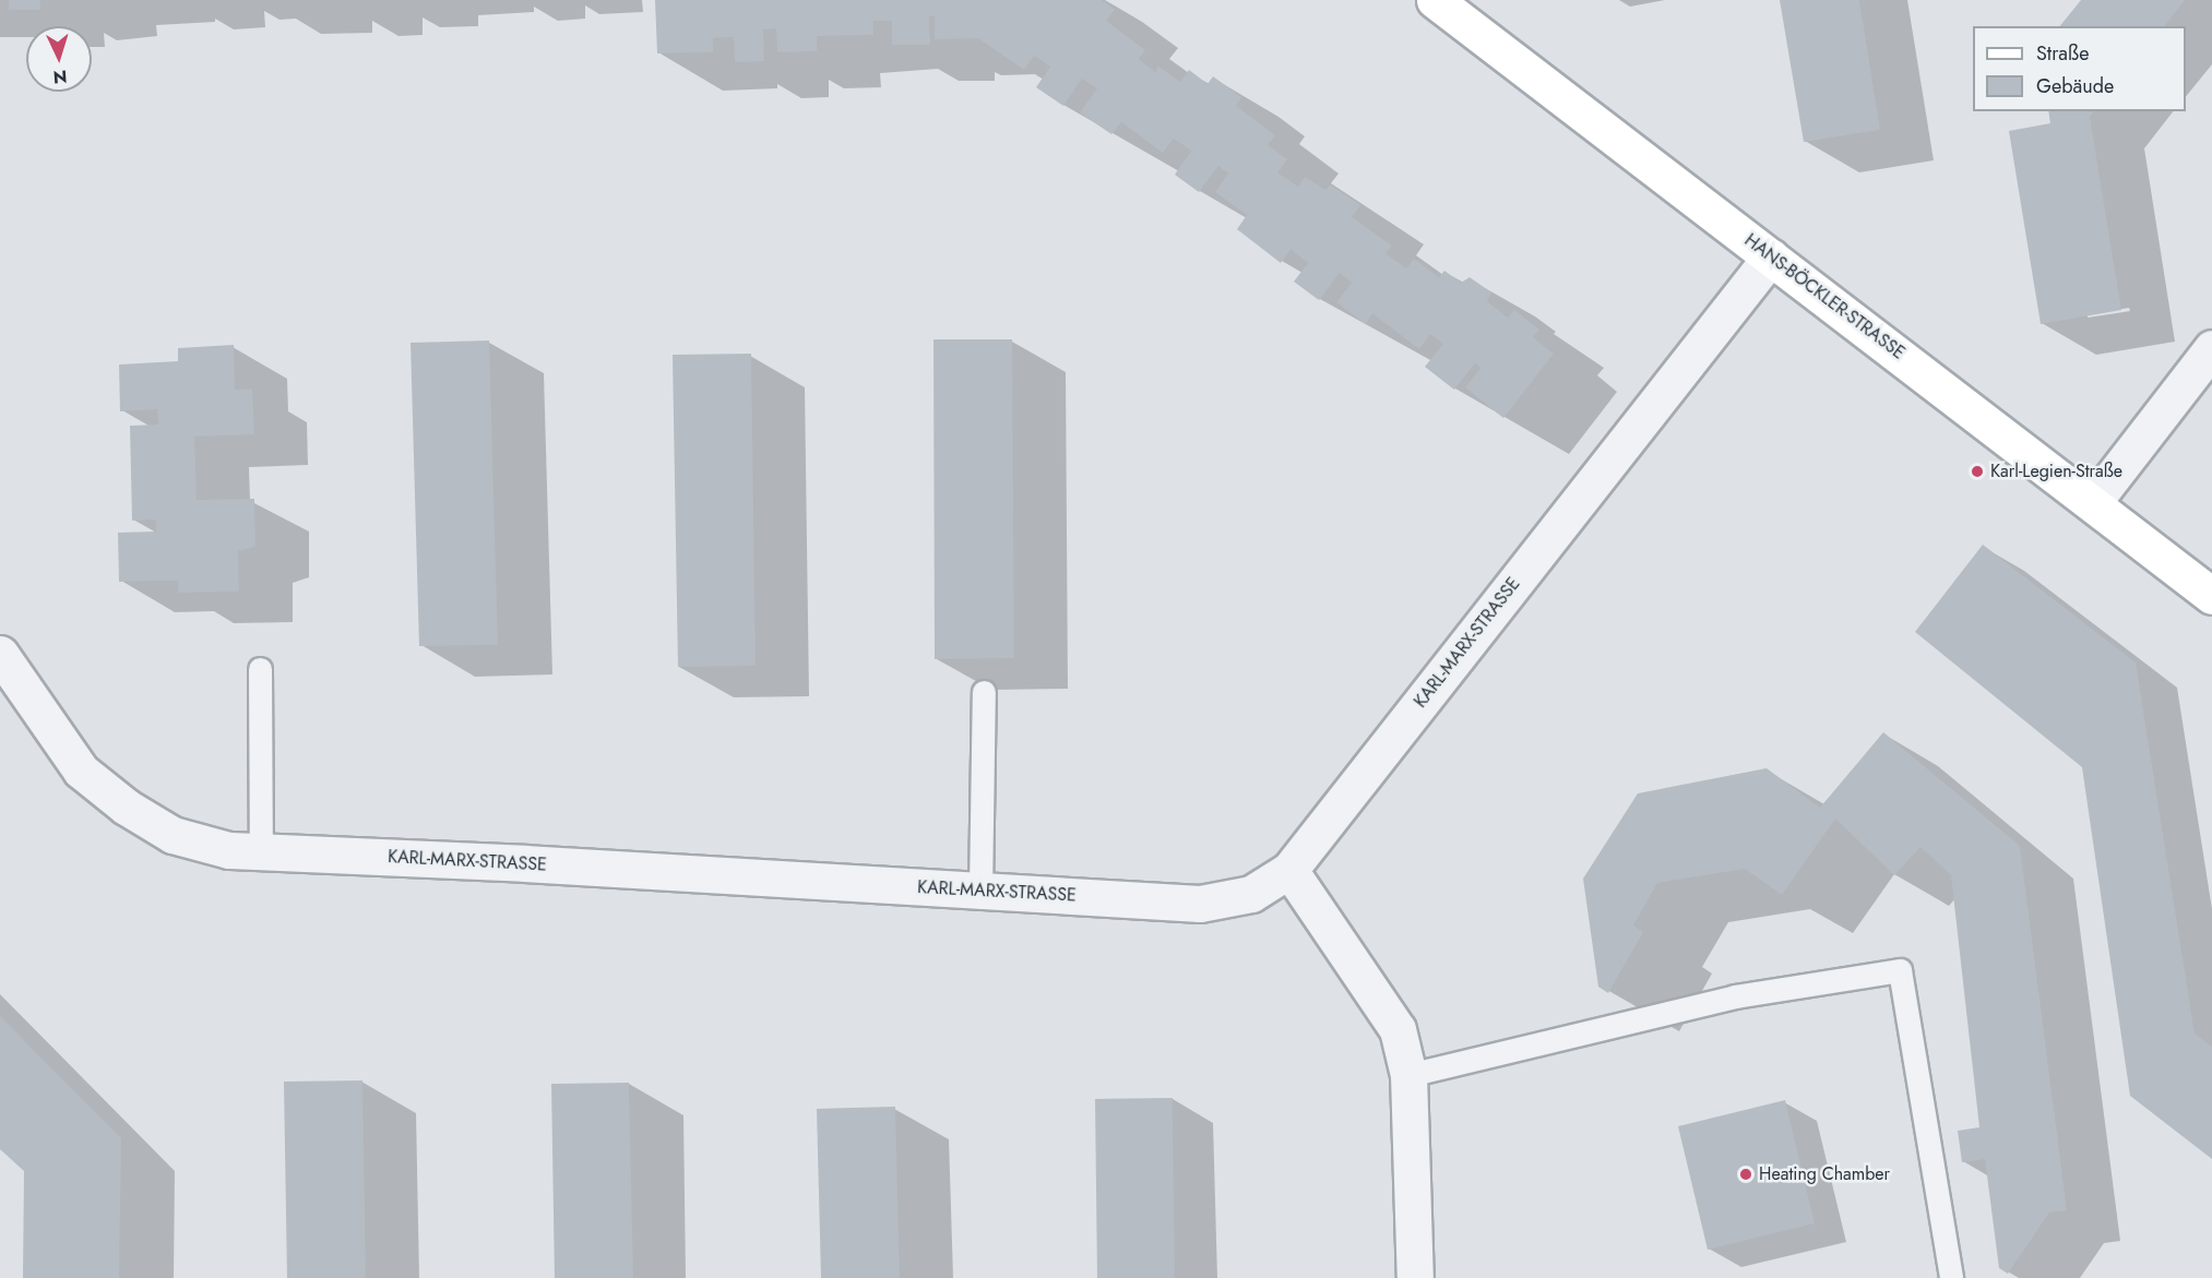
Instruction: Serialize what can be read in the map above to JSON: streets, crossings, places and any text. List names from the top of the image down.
{
  "streets": {
    "street": ["HANS-BÖCKLER-STRASSE", "KARL-MARX-STRASSE"]
  },
  "crossings": [
    ["HANS-BÖCKLER-STRASSE", "KARL-MARX-STRASSE"]
  ],
  "places": ["Karl-Legien-Straße", "Heating Chamber"],
  "legend": ["Straße", "Gebäude"],
  "north": "bottom"
}
